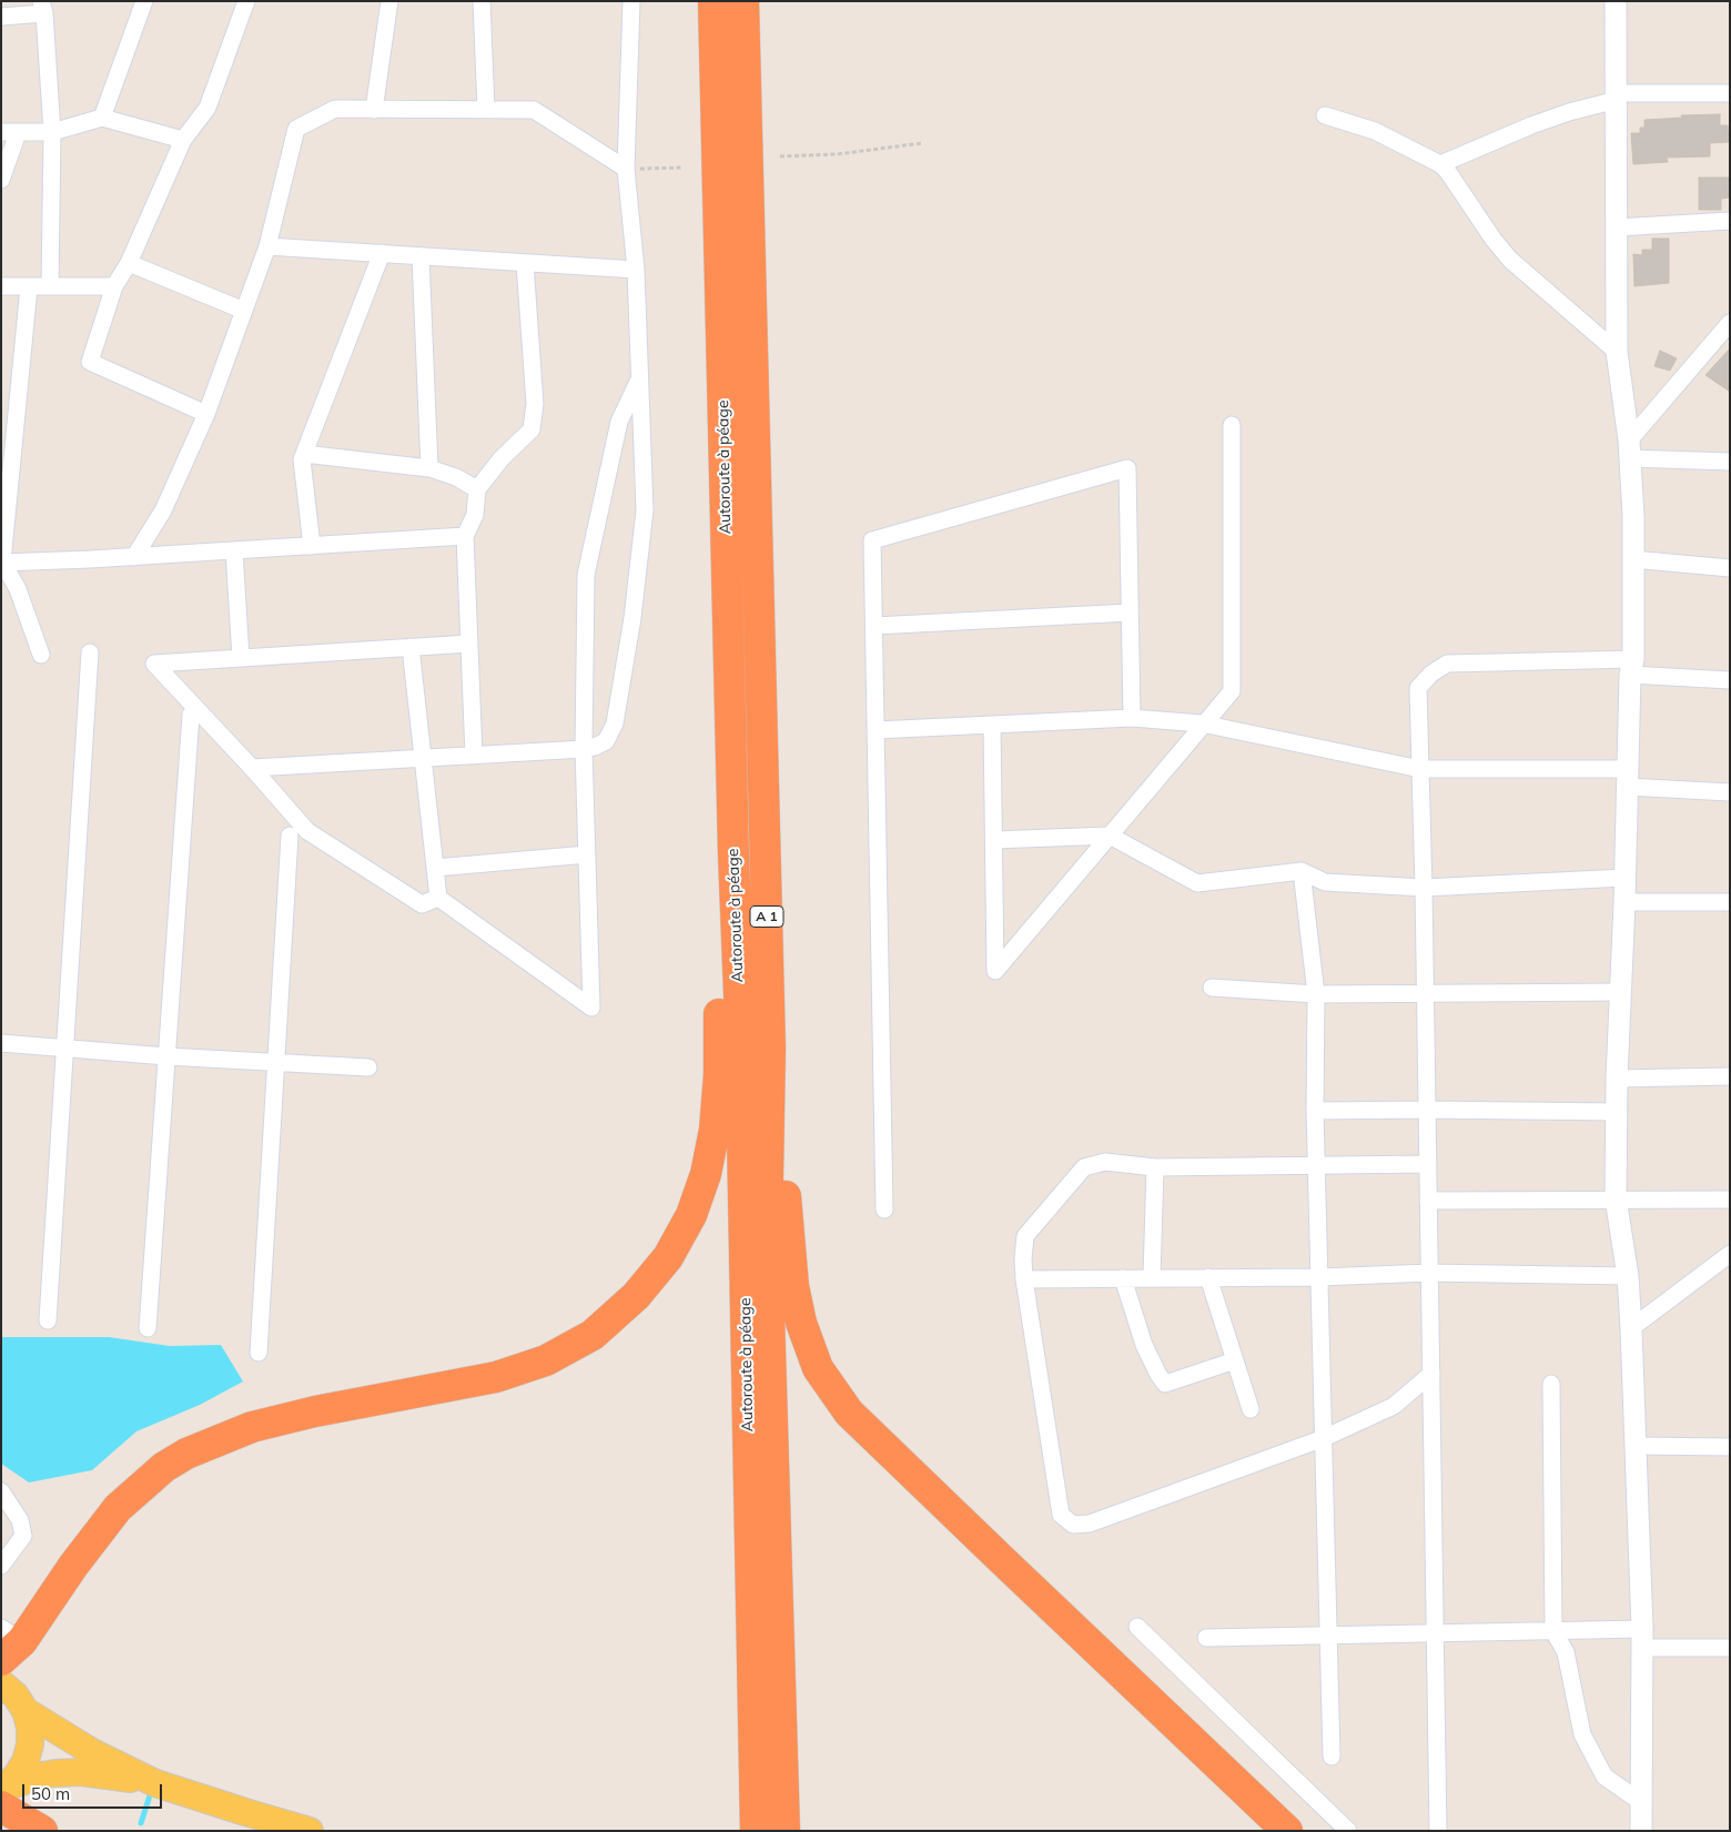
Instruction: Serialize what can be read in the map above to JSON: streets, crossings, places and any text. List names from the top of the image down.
{
  "streets": {
    "highway": ["Autoroute à péage", "A 1"]
  },
  "scale_bar": "50 m"
}
